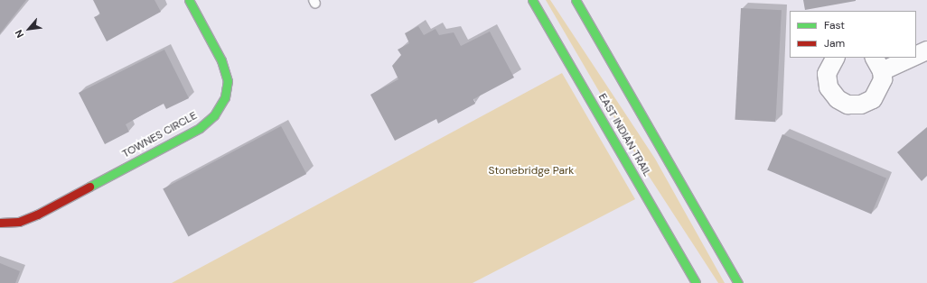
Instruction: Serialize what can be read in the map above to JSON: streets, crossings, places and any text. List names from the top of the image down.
{
  "streets": {
    "main road": ["TOWNES CIRCLE", "EAST INDIAN TRAIL"]
  },
  "parks": ["Stonebridge Park"],
  "legend": ["Fast", "Jam"],
  "north": "bottom left"
}
